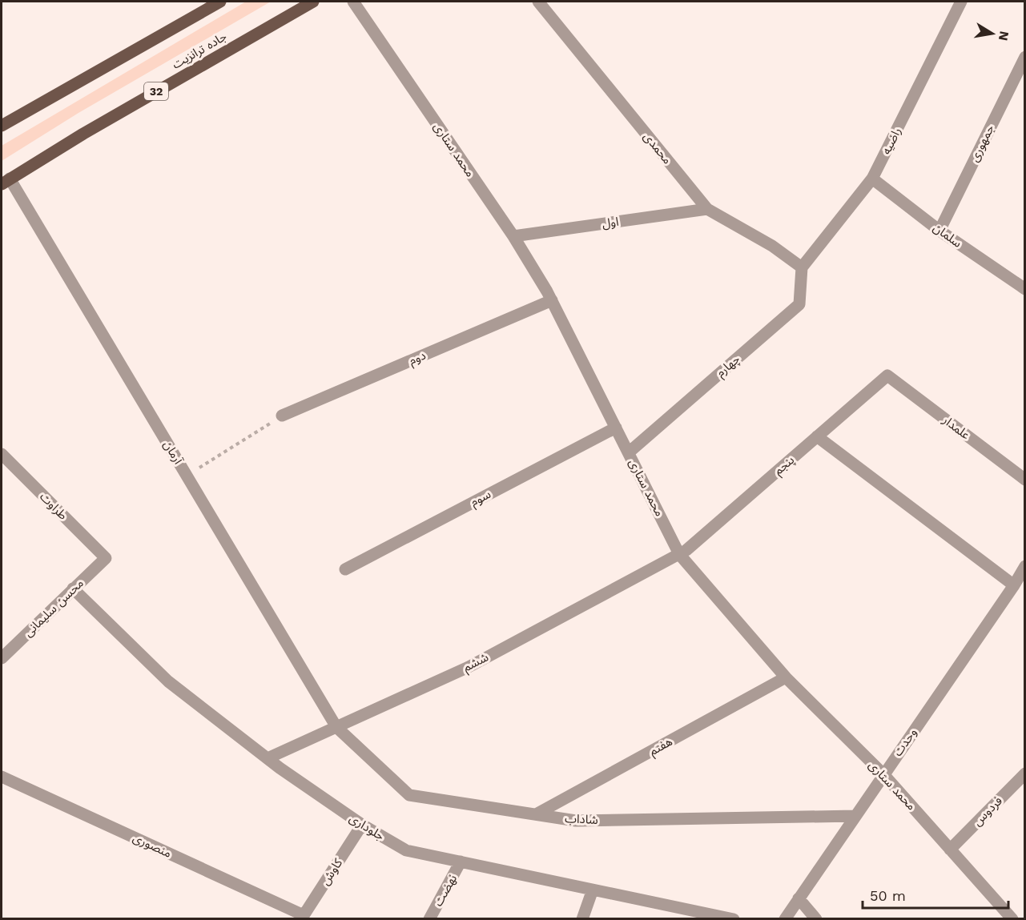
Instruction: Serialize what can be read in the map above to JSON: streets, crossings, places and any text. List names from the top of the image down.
{
  "streets": {
    "main road": ["جاده ترانزیت", "32"],
    "street": [
      "راضیه",
      "جمهوری",
      "محمدی",
      "محمد ستاری",
      "اول",
      "سلمان",
      "دوم",
      "چهارم",
      "علمدار",
      "آرمان",
      "پنجم",
      "سوم",
      "طراوت",
      "محسن سلیمانی",
      "ششم",
      "وحدت",
      "هفتم",
      "فردوس",
      "شاداب",
      "جلوداری",
      "منصوری",
      "کاوش",
      "نهضت"
    ]
  },
  "crossings": [
    ["جاده ترانزیت", "آرمان"],
    ["راضیه", "محمدی"],
    ["راضیه", "سلمان"],
    ["راضیه", "چهارم"],
    ["جمهوری", "سلمان"],
    ["محمدی", "اول"],
    ["محمدی", "چهارم"],
    ["محمد ستاری", "اول"],
    ["محمد ستاری", "دوم"],
    ["محمد ستاری", "چهارم"],
    ["محمد ستاری", "پنجم"],
    ["محمد ستاری", "سوم"],
    ["محمد ستاری", "ششم"],
    ["محمد ستاری", "وحدت"],
    ["محمد ستاری", "هفتم"],
    ["محمد ستاری", "فردوس"],
    ["علمدار", "پنجم"],
    ["آرمان", "ششم"],
    ["آرمان", "شاداب"],
    ["پنجم", "ششم"],
    ["طراوت", "محسن سلیمانی"],
    ["محسن سلیمانی", "جلوداری"],
    ["ششم", "شاداب"],
    ["ششم", "جلوداری"],
    ["وحدت", "شاداب"],
    ["هفتم", "شاداب"],
    ["جلوداری", "کاوش"],
    ["جلوداری", "نهضت"],
    ["منصوری", "کاوش"]
  ],
  "scale_bar": "50 m",
  "north": "right"
}
